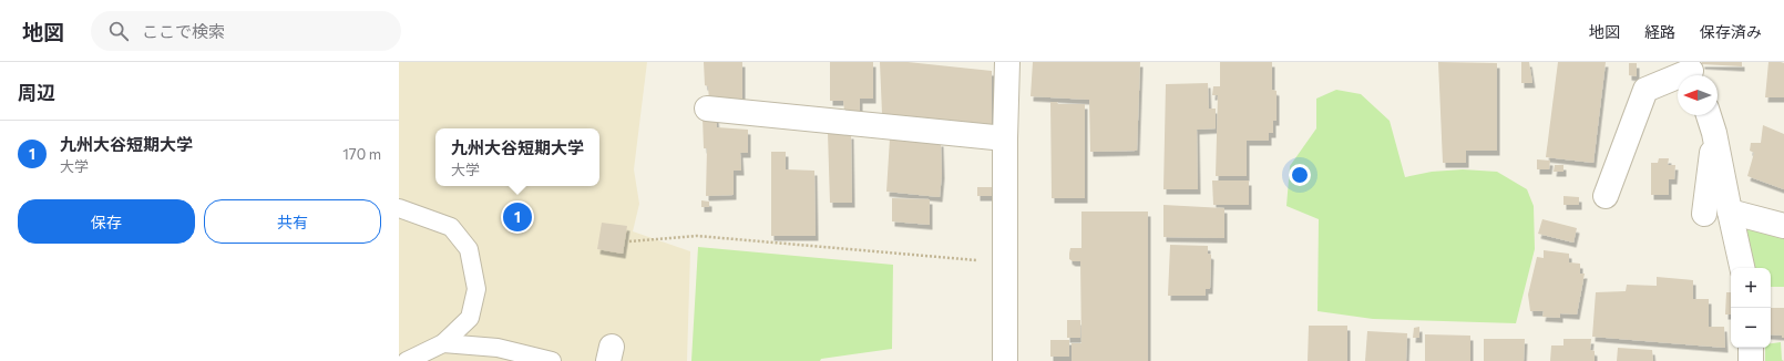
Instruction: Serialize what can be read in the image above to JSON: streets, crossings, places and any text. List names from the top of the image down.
{
  "north": "left",
  "page": {
    "header": "地図",
    "search": "ここで検索",
    "nav": ["地図", "経路", "保存済み"],
    "heading": "周辺",
    "list": [
      {
        "mark": "1",
        "name": "九州大谷短期大学",
        "note": "大学",
        "value": "170 m"
      }
    ],
    "popup": ["九州大谷短期大学", "大学"],
    "buttons": ["保存", "共有"],
    "pins": "1",
    "map_buttons": ["+", "−"]
  }
}
